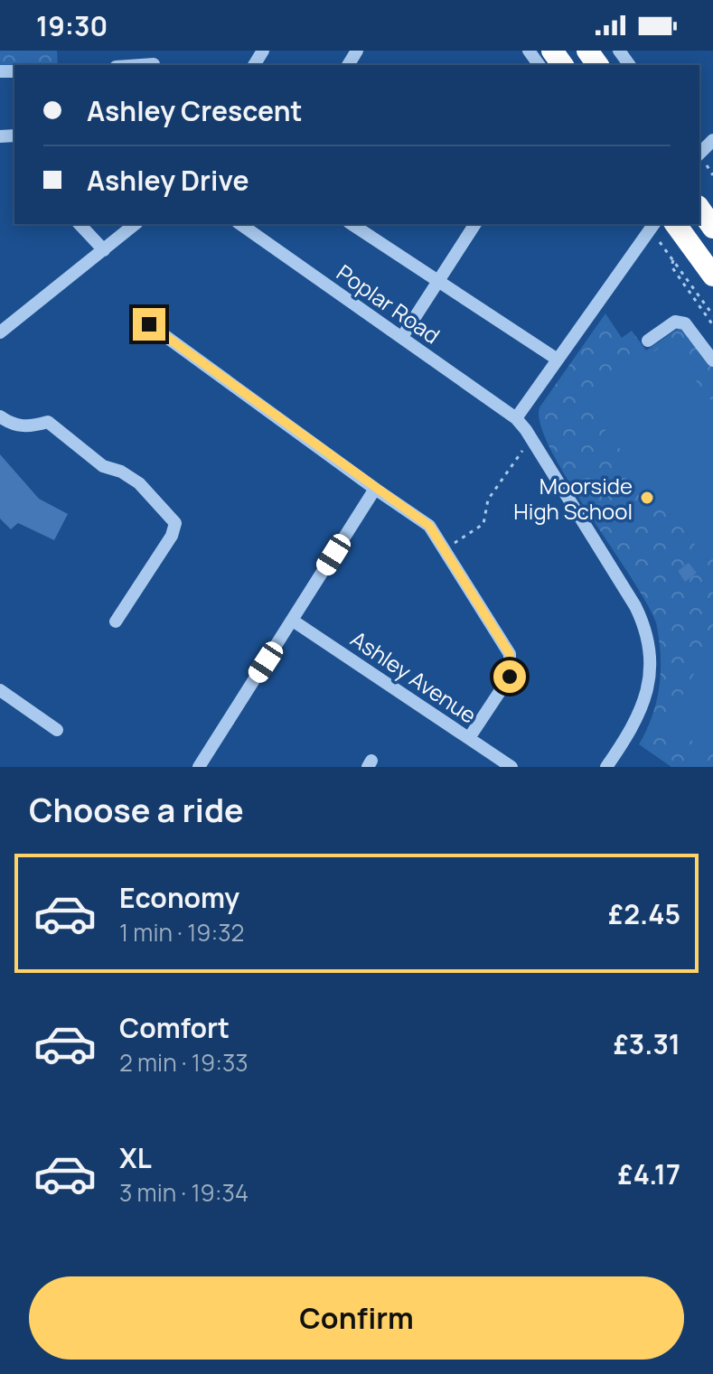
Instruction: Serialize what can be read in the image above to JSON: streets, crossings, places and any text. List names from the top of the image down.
{
  "streets": {
    "street": ["Poplar Road", "Ashley Avenue"]
  },
  "places": ["Moorside High School"],
  "page": {
    "status": "19:30",
    "banner": ["Ashley Crescent", "Ashley Drive"],
    "heading": "Choose a ride",
    "list": [
      {
        "name": "Economy",
        "note": "1 min · 19:32",
        "value": "£2.45"
      },
      {
        "name": "Comfort",
        "note": "2 min · 19:33",
        "value": "£3.31"
      },
      {
        "name": "XL",
        "note": "3 min · 19:34",
        "value": "£4.17"
      }
    ],
    "buttons": "Confirm"
  }
}
